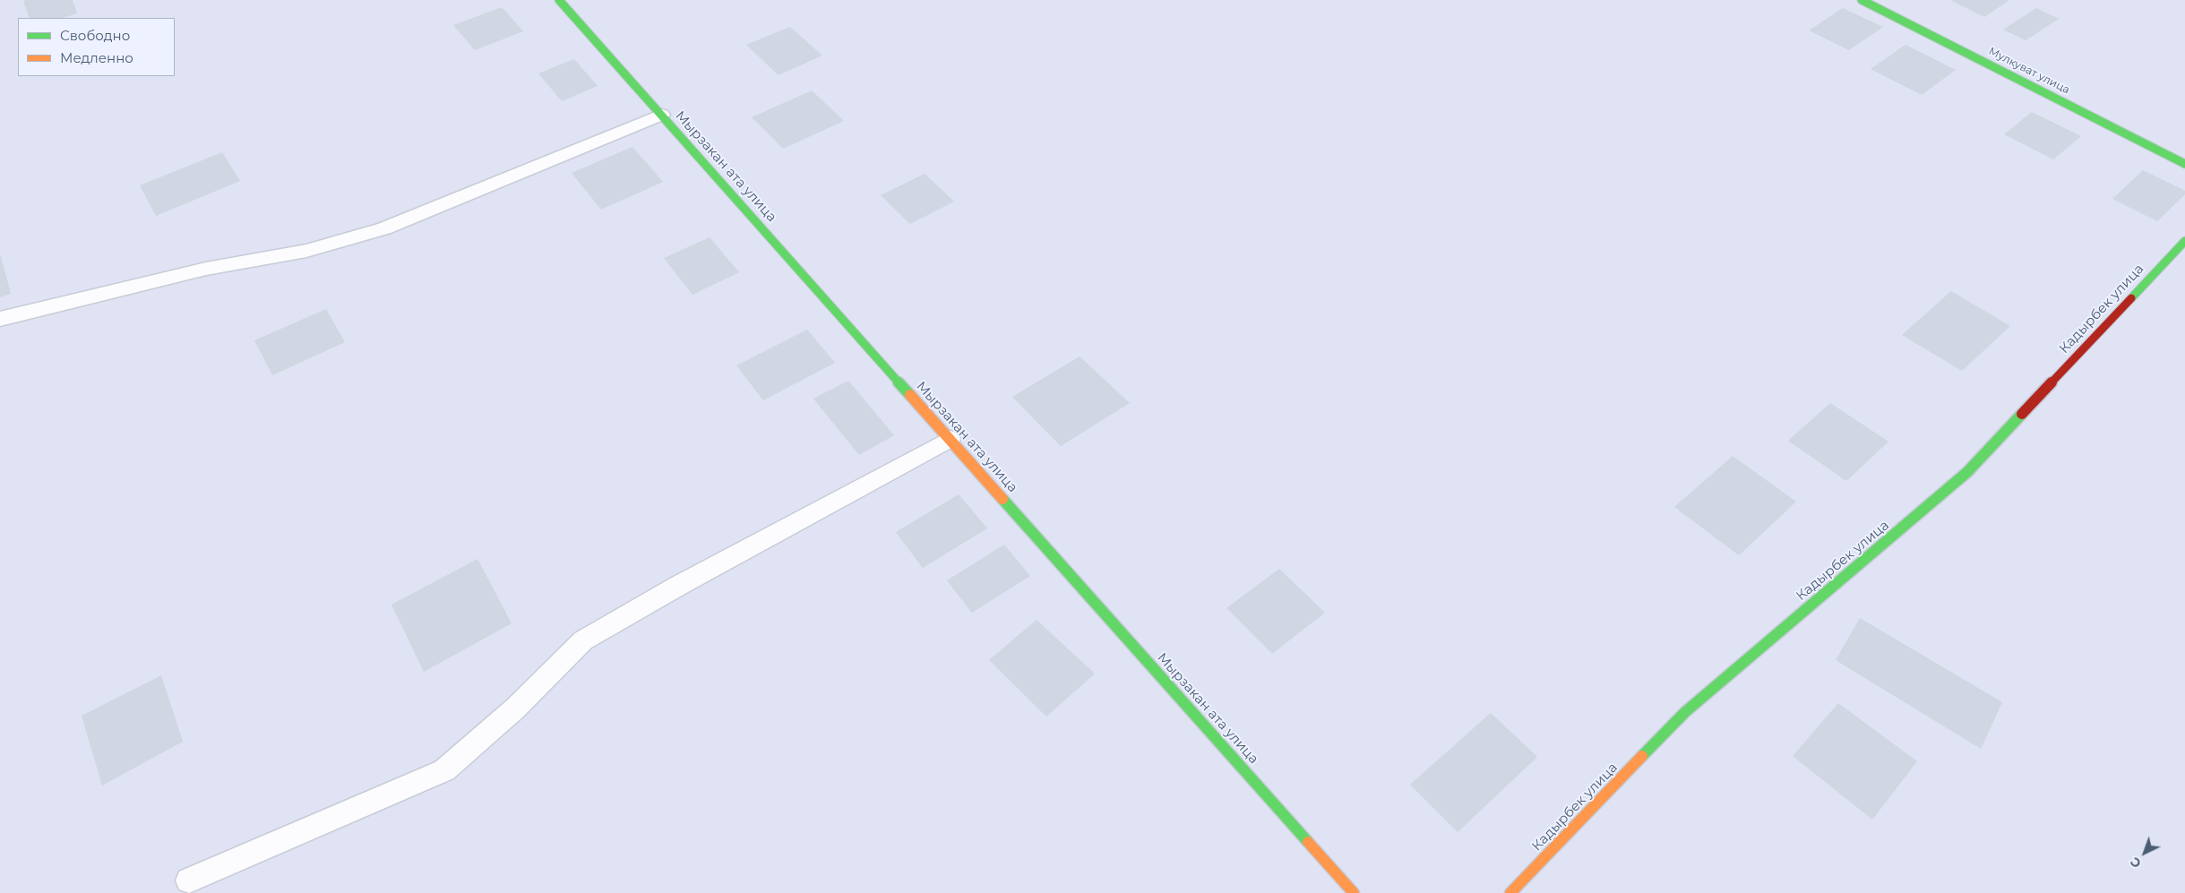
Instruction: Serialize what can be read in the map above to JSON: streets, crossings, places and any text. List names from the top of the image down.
{
  "streets": {
    "street": ["Мулкуват улица", "Мырзакан ата улица", "Кадырбек улица"]
  },
  "legend": ["Свободно", "Медленно"],
  "north": "bottom left"
}
